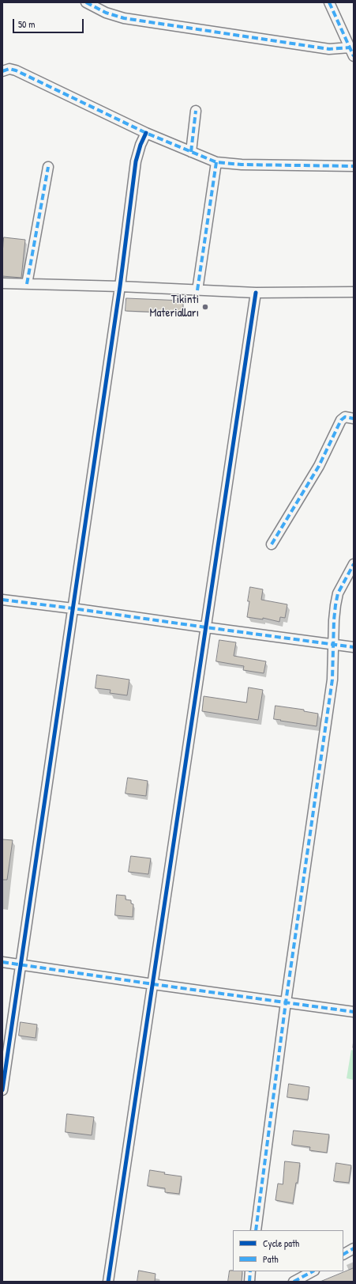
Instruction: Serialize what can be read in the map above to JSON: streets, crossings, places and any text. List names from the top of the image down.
{
  "places": ["Tikinti Materialları"],
  "legend": ["Cycle path", "Path"],
  "scale_bar": "50 m"
}
